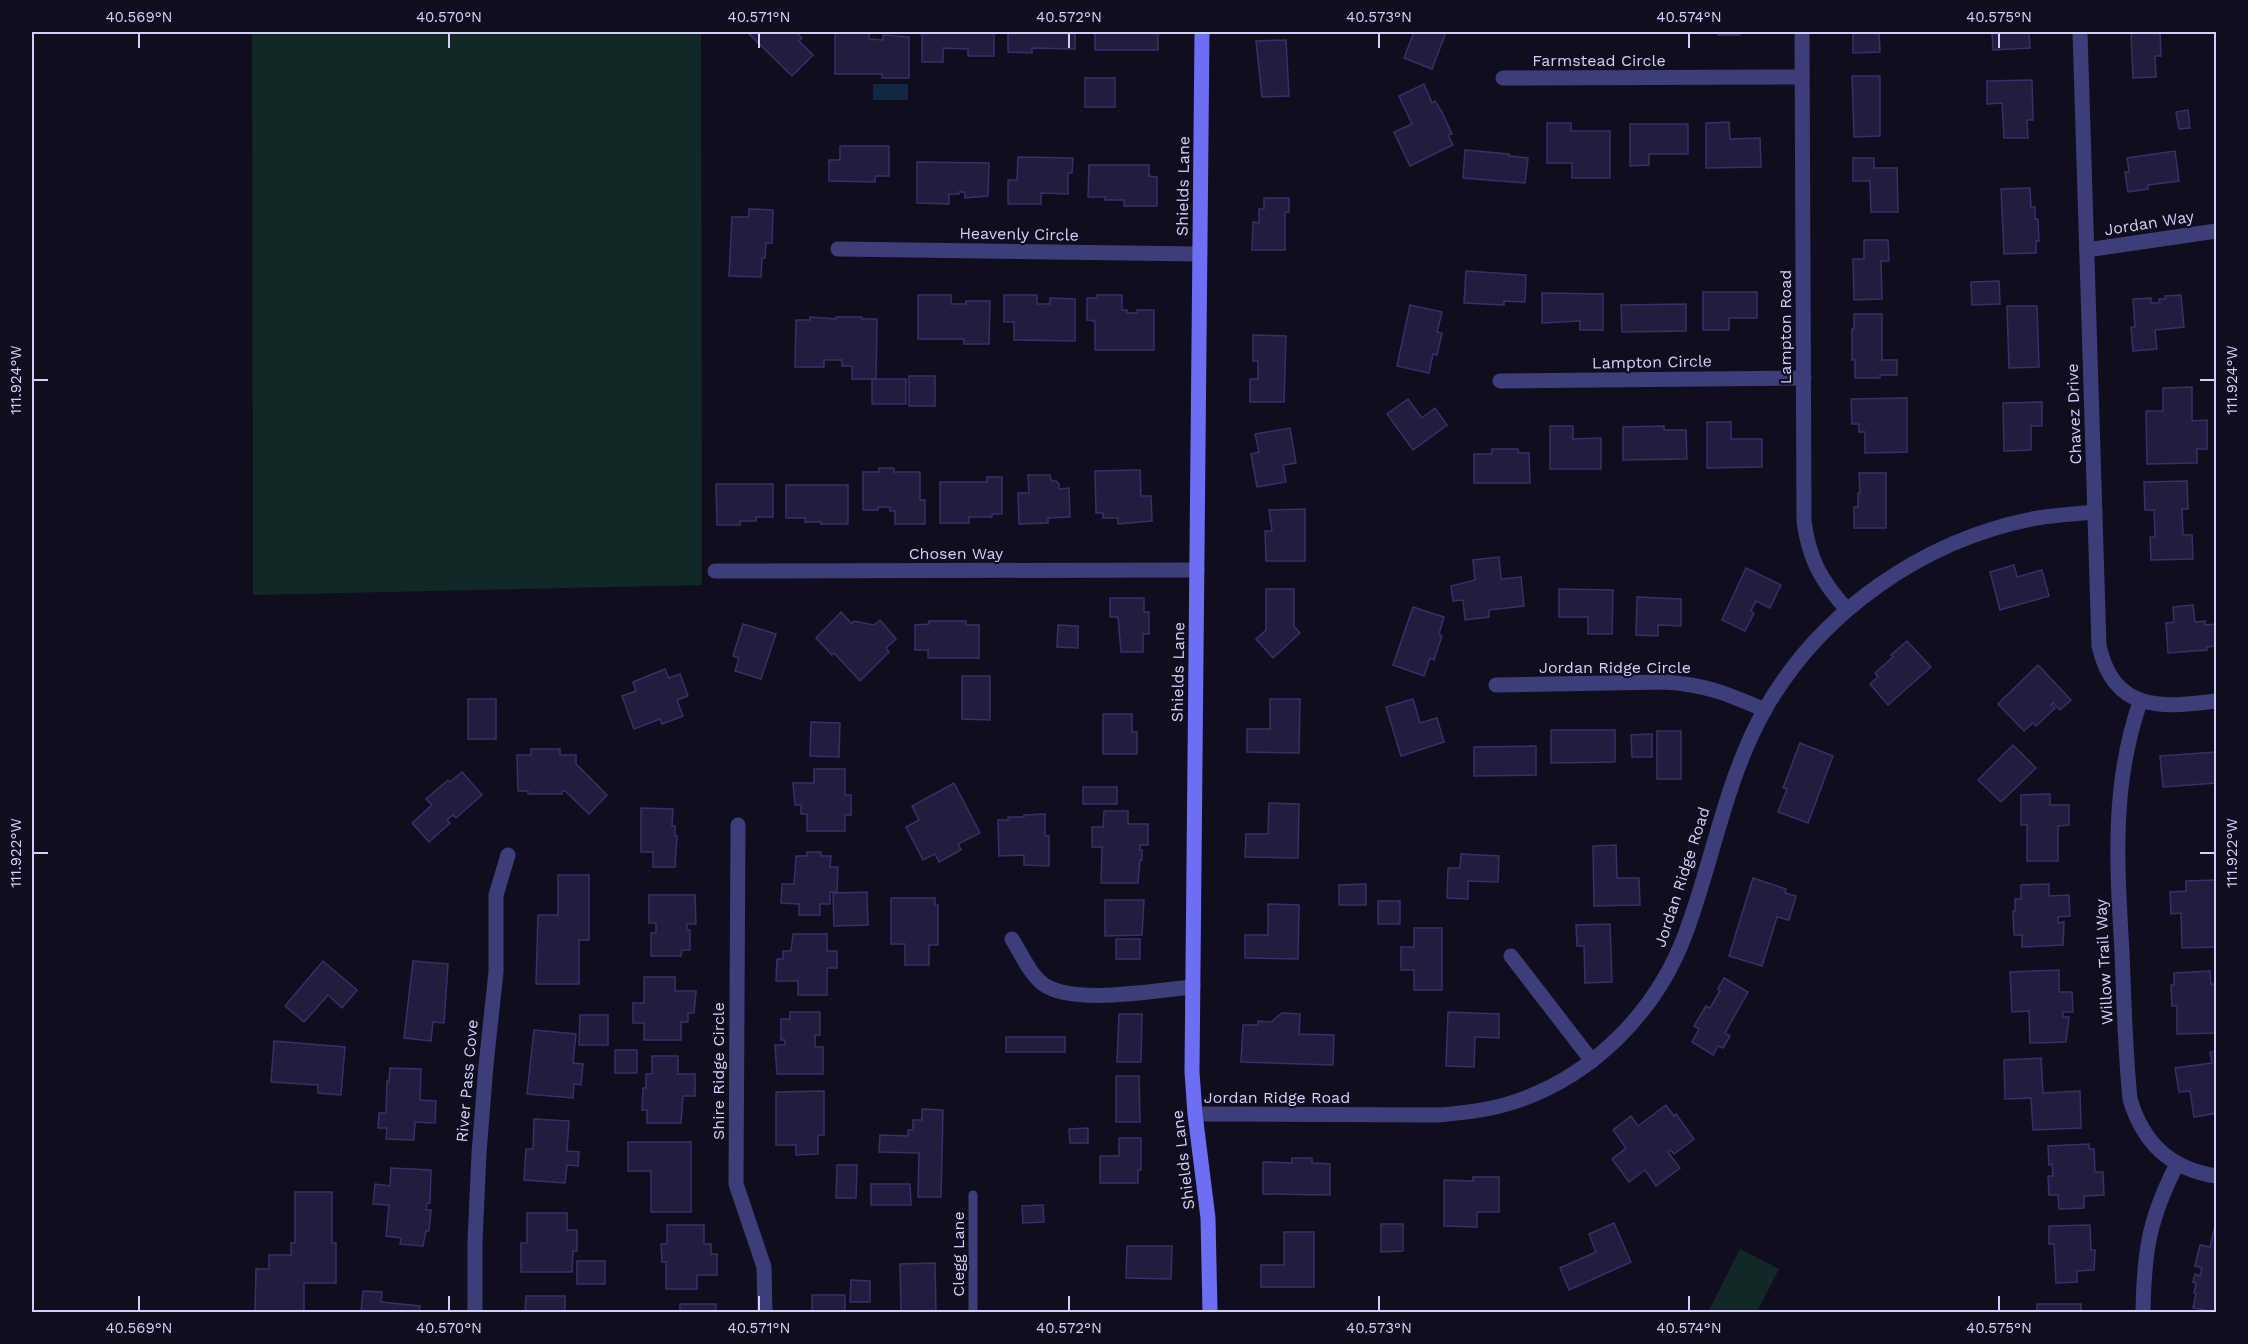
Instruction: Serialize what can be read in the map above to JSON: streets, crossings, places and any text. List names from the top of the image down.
{
  "streets": {
    "main road": ["Shields Lane"],
    "street": [
      "Farmstead Circle",
      "Jordan Way",
      "Heavenly Circle",
      "Lampton Road",
      "Lampton Circle",
      "Chavez Drive",
      "Chosen Way",
      "Jordan Ridge Circle",
      "Jordan Ridge Road",
      "Willow Trail Way",
      "Shire Ridge Circle",
      "River Pass Cove"
    ],
    "lane": ["Clegg Lane"]
  },
  "crossings": [
    ["Farmstead Circle", "Lampton Road"],
    ["Shields Lane", "Heavenly Circle"],
    ["Shields Lane", "Chosen Way"],
    ["Shields Lane", "Jordan Ridge Road"],
    ["Jordan Way", "Chavez Drive"],
    ["Lampton Road", "Lampton Circle"],
    ["Lampton Road", "Jordan Ridge Road"],
    ["Chavez Drive", "Jordan Ridge Road"],
    ["Chavez Drive", "Willow Trail Way"],
    ["Jordan Ridge Circle", "Jordan Ridge Road"]
  ],
  "coordinates": [
    "40.569°N",
    "40.570°N",
    "40.571°N",
    "40.572°N",
    "40.573°N",
    "40.574°N",
    "40.575°N",
    "111.924°W",
    "111.922°W"
  ]
}
